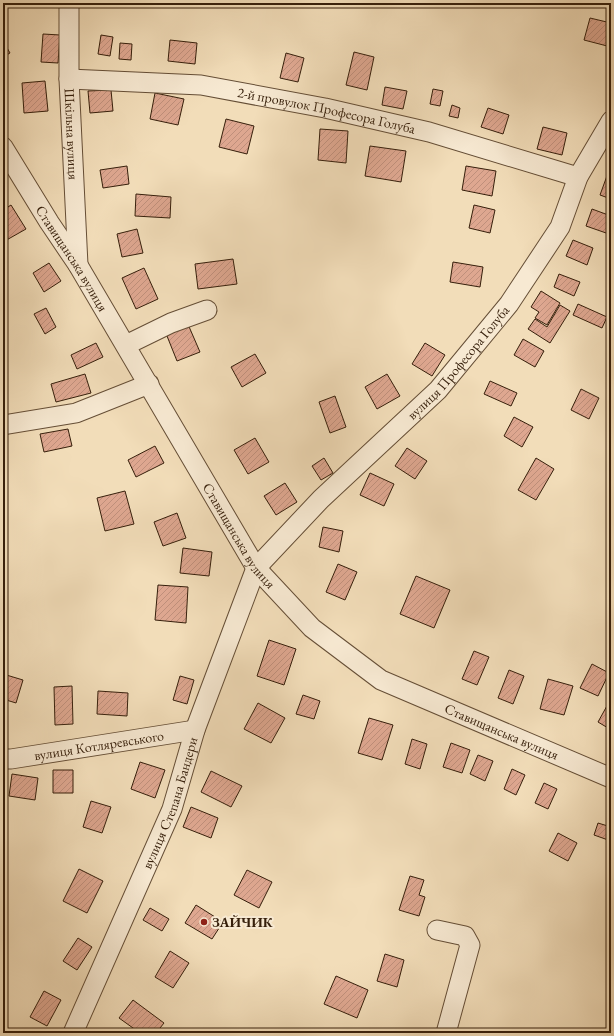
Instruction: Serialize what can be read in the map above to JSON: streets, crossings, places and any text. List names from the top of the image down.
{
  "streets": {
    "street": [
      "2-й провулок Професора Голуба",
      "Шкільна вулиця",
      "Ставищанська вулиця",
      "вулиця Професора Голуба",
      "вулиця Котляревського",
      "вулиця Степана Бандери"
    ]
  },
  "crossings": [
    ["2-й провулок Професора Голуба", "Шкільна вулиця"],
    ["2-й провулок Професора Голуба", "вулиця Професора Голуба"],
    ["Шкільна вулиця", "Ставищанська вулиця"],
    ["Ставищанська вулиця", "вулиця Професора Голуба"],
    ["Ставищанська вулиця", "вулиця Степана Бандери"],
    ["вулиця Професора Голуба", "вулиця Степана Бандери"],
    ["вулиця Котляревського", "вулиця Степана Бандери"]
  ],
  "places": ["ЗАЙЧИК"]
}
